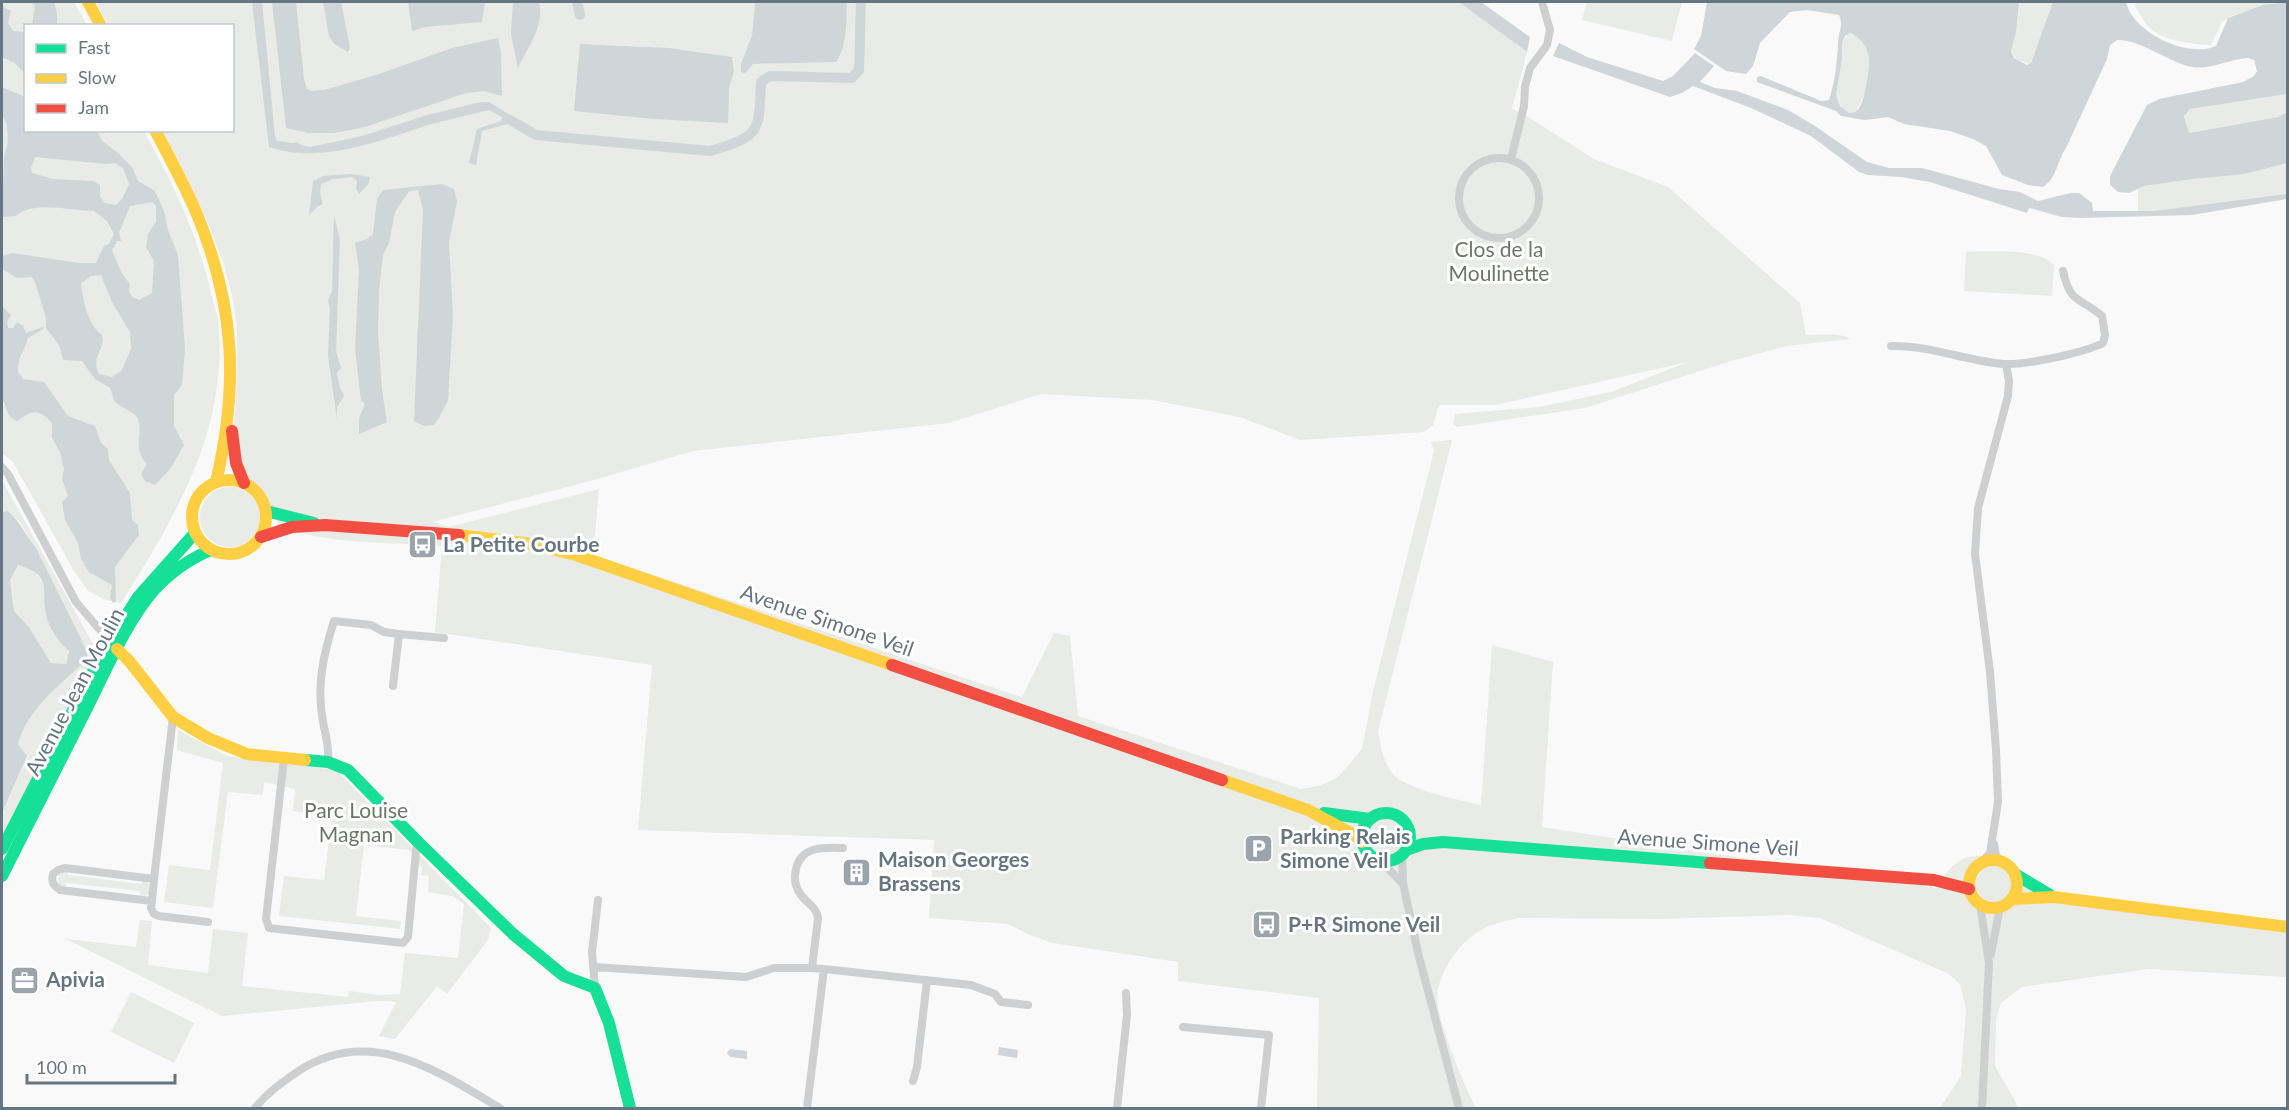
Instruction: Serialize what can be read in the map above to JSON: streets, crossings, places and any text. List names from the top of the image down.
{
  "streets": {
    "main road": ["Avenue Simone Veil", "Avenue Jean Moulin"]
  },
  "crossings": [
    ["Avenue Simone Veil", "Avenue Jean Moulin"]
  ],
  "parks": ["Clos de la Moulinette", "Parc Louise Magnan"],
  "places": {
    "bus stop": ["La Petite Courbe", "P+R Simone Veil"],
    "parking": ["Parking Relais Simone Veil"],
    "building": ["Maison Georges Brassens"],
    "office": ["Apivia"]
  },
  "legend": ["Fast", "Slow", "Jam"],
  "scale_bar": "100 m"
}
